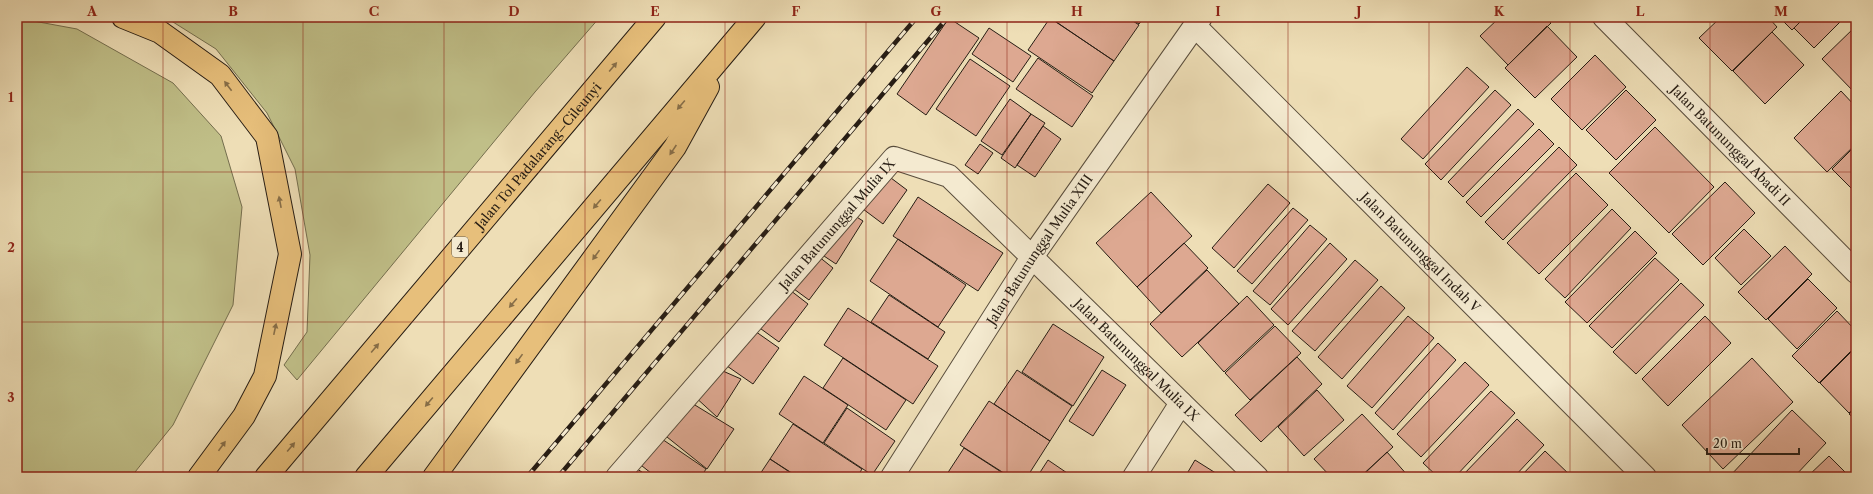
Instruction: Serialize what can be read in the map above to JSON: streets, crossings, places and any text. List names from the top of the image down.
{
  "streets": {
    "highway": ["Jalan Tol Padalarang–Cileunyi", "4"],
    "street": [
      "Jalan Batununggal Abadi II",
      "Jalan Batununggal Mulia IX",
      "Jalan Batununggal Mulia XIII",
      "Jalan Batununggal Indah V"
    ]
  },
  "crossings": [
    ["Jalan Batununggal Mulia IX", "Jalan Batununggal Mulia XIII"],
    ["Jalan Batununggal Mulia XIII", "Jalan Batununggal Indah V"]
  ],
  "scale_bar": "20 m",
  "grid": {
    "columns": [
      "A",
      "B",
      "C",
      "D",
      "E",
      "F",
      "G",
      "H",
      "I",
      "J",
      "K",
      "L",
      "M"
    ],
    "rows": ["1", "2", "3"]
  }
}
